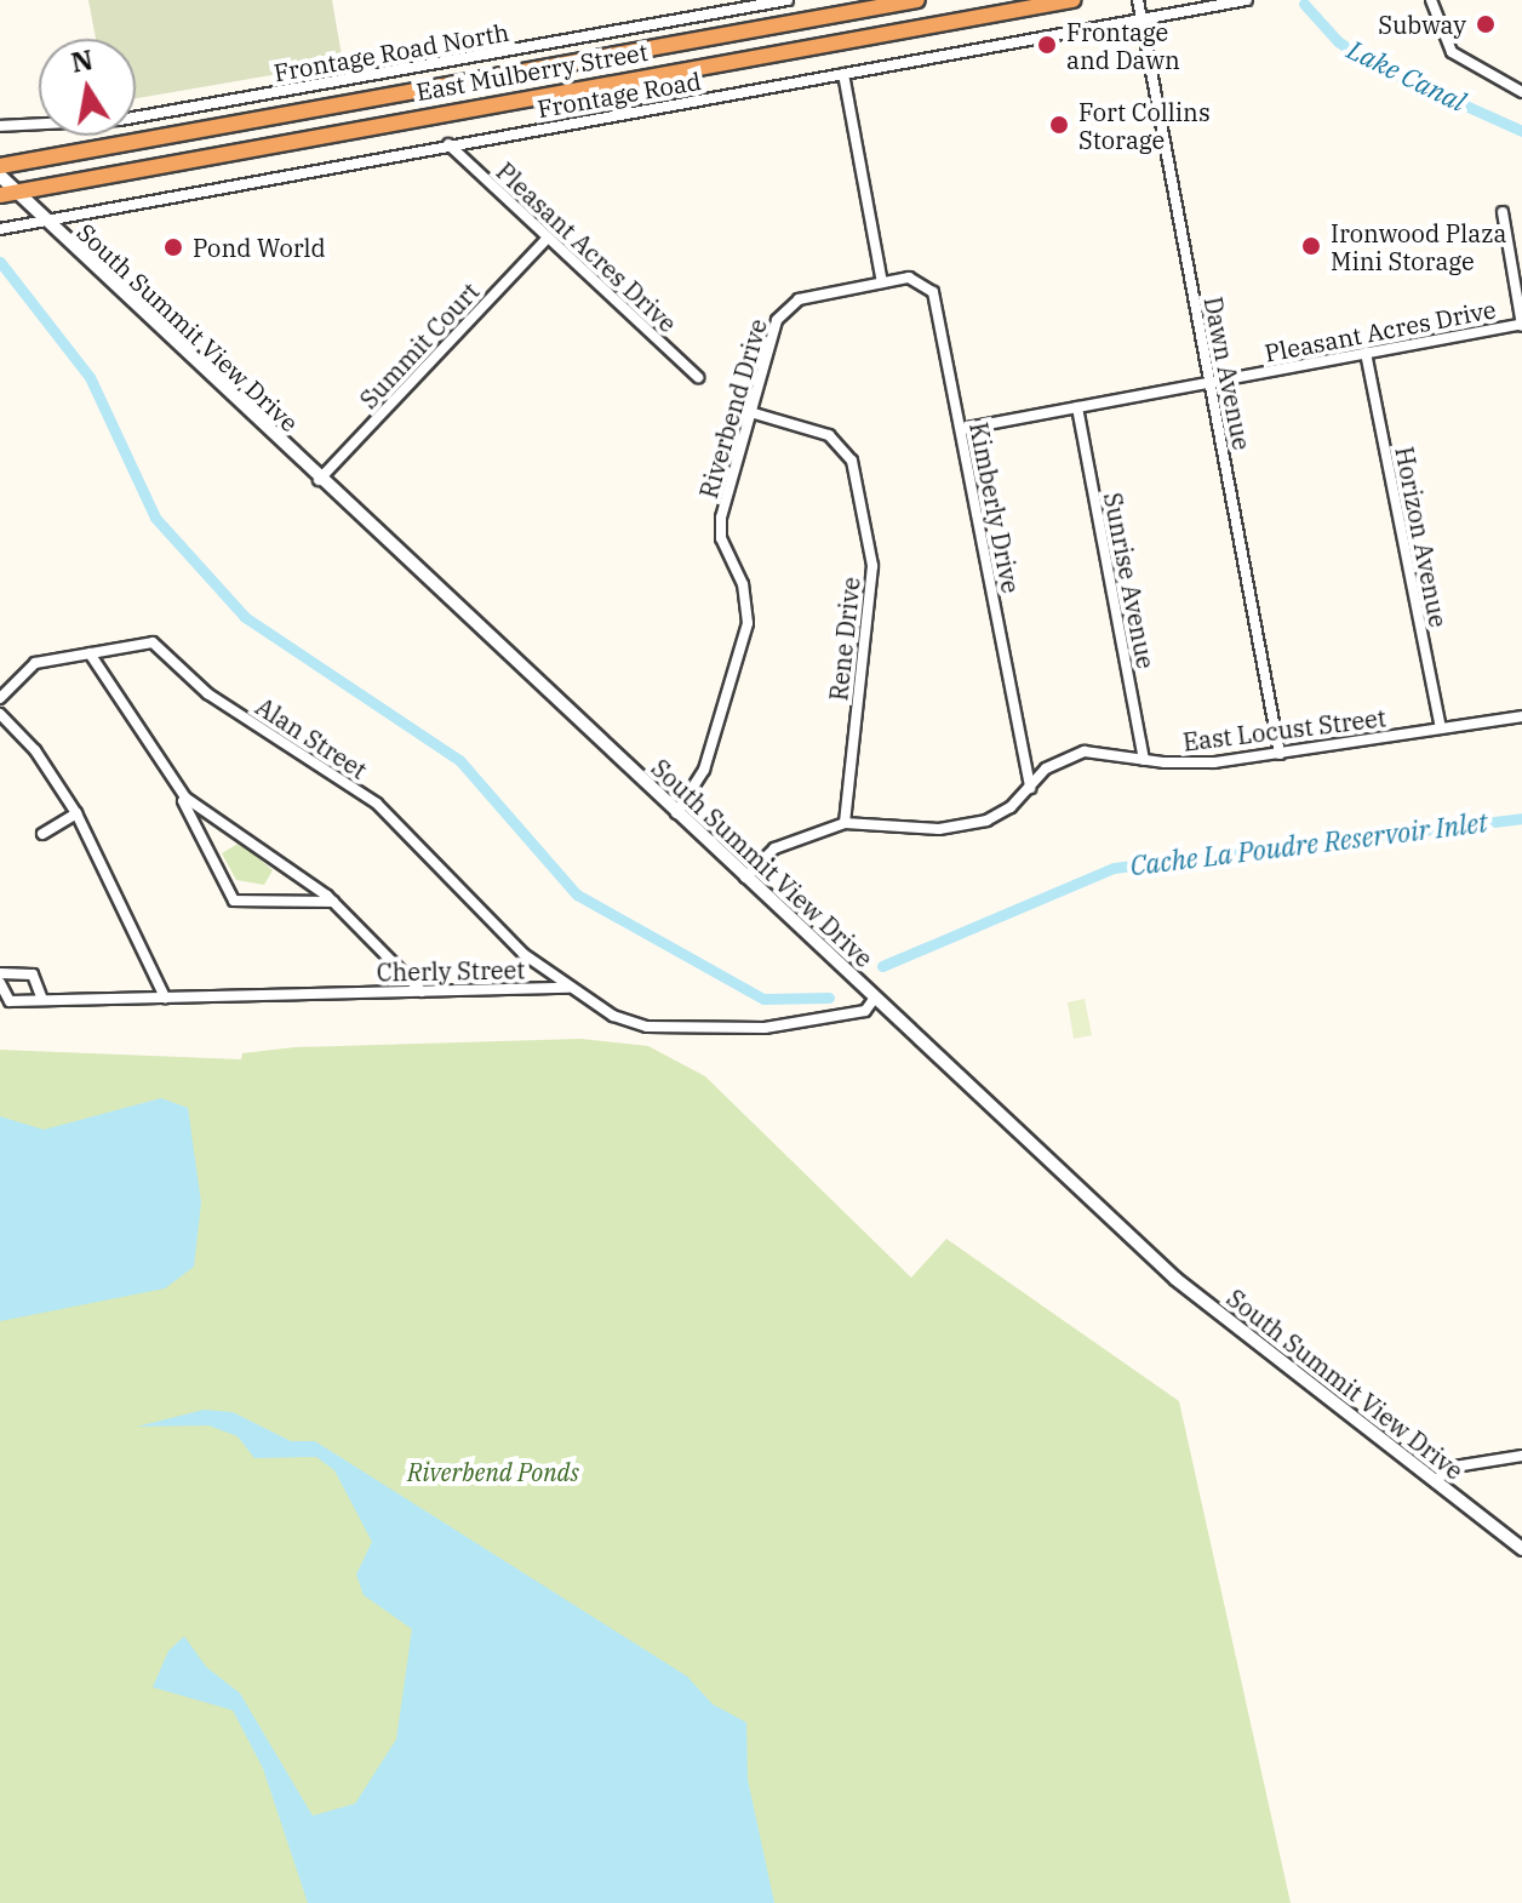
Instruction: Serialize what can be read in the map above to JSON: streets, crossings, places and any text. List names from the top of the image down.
{
  "streets": {
    "highway": ["East Mulberry Street"],
    "street": [
      "Frontage Road North",
      "Frontage Road",
      "Pleasant Acres Drive",
      "South Summit View Drive",
      "Summit Court",
      "Dawn Avenue",
      "Riverbend Drive",
      "Kimberly Drive",
      "Horizon Avenue",
      "Sunrise Avenue",
      "Rene Drive",
      "East Locust Street",
      "Alan Street",
      "Cherly Street"
    ]
  },
  "crossings": [
    ["East Mulberry Street", "South Summit View Drive"],
    ["Frontage Road", "Pleasant Acres Drive"],
    ["Frontage Road", "South Summit View Drive"],
    ["Frontage Road", "Dawn Avenue"],
    ["Pleasant Acres Drive", "Summit Court"],
    ["Pleasant Acres Drive", "Dawn Avenue"],
    ["Pleasant Acres Drive", "Kimberly Drive"],
    ["Pleasant Acres Drive", "Horizon Avenue"],
    ["Pleasant Acres Drive", "Sunrise Avenue"],
    ["South Summit View Drive", "Summit Court"],
    ["South Summit View Drive", "Riverbend Drive"],
    ["South Summit View Drive", "East Locust Street"],
    ["Dawn Avenue", "East Locust Street"],
    ["Riverbend Drive", "Kimberly Drive"],
    ["Riverbend Drive", "Rene Drive"],
    ["Kimberly Drive", "East Locust Street"],
    ["Horizon Avenue", "East Locust Street"],
    ["Sunrise Avenue", "East Locust Street"],
    ["Rene Drive", "East Locust Street"],
    ["Alan Street", "Cherly Street"]
  ],
  "water": ["Lake Canal", "Cache La Poudre Reservoir Inlet"],
  "parks": ["Riverbend Ponds"],
  "places": [
    "Subway",
    "Frontage and Dawn",
    "Fort Collins Storage",
    "Ironwood Plaza Mini Storage",
    "Pond World"
  ],
  "north": "top"
}
